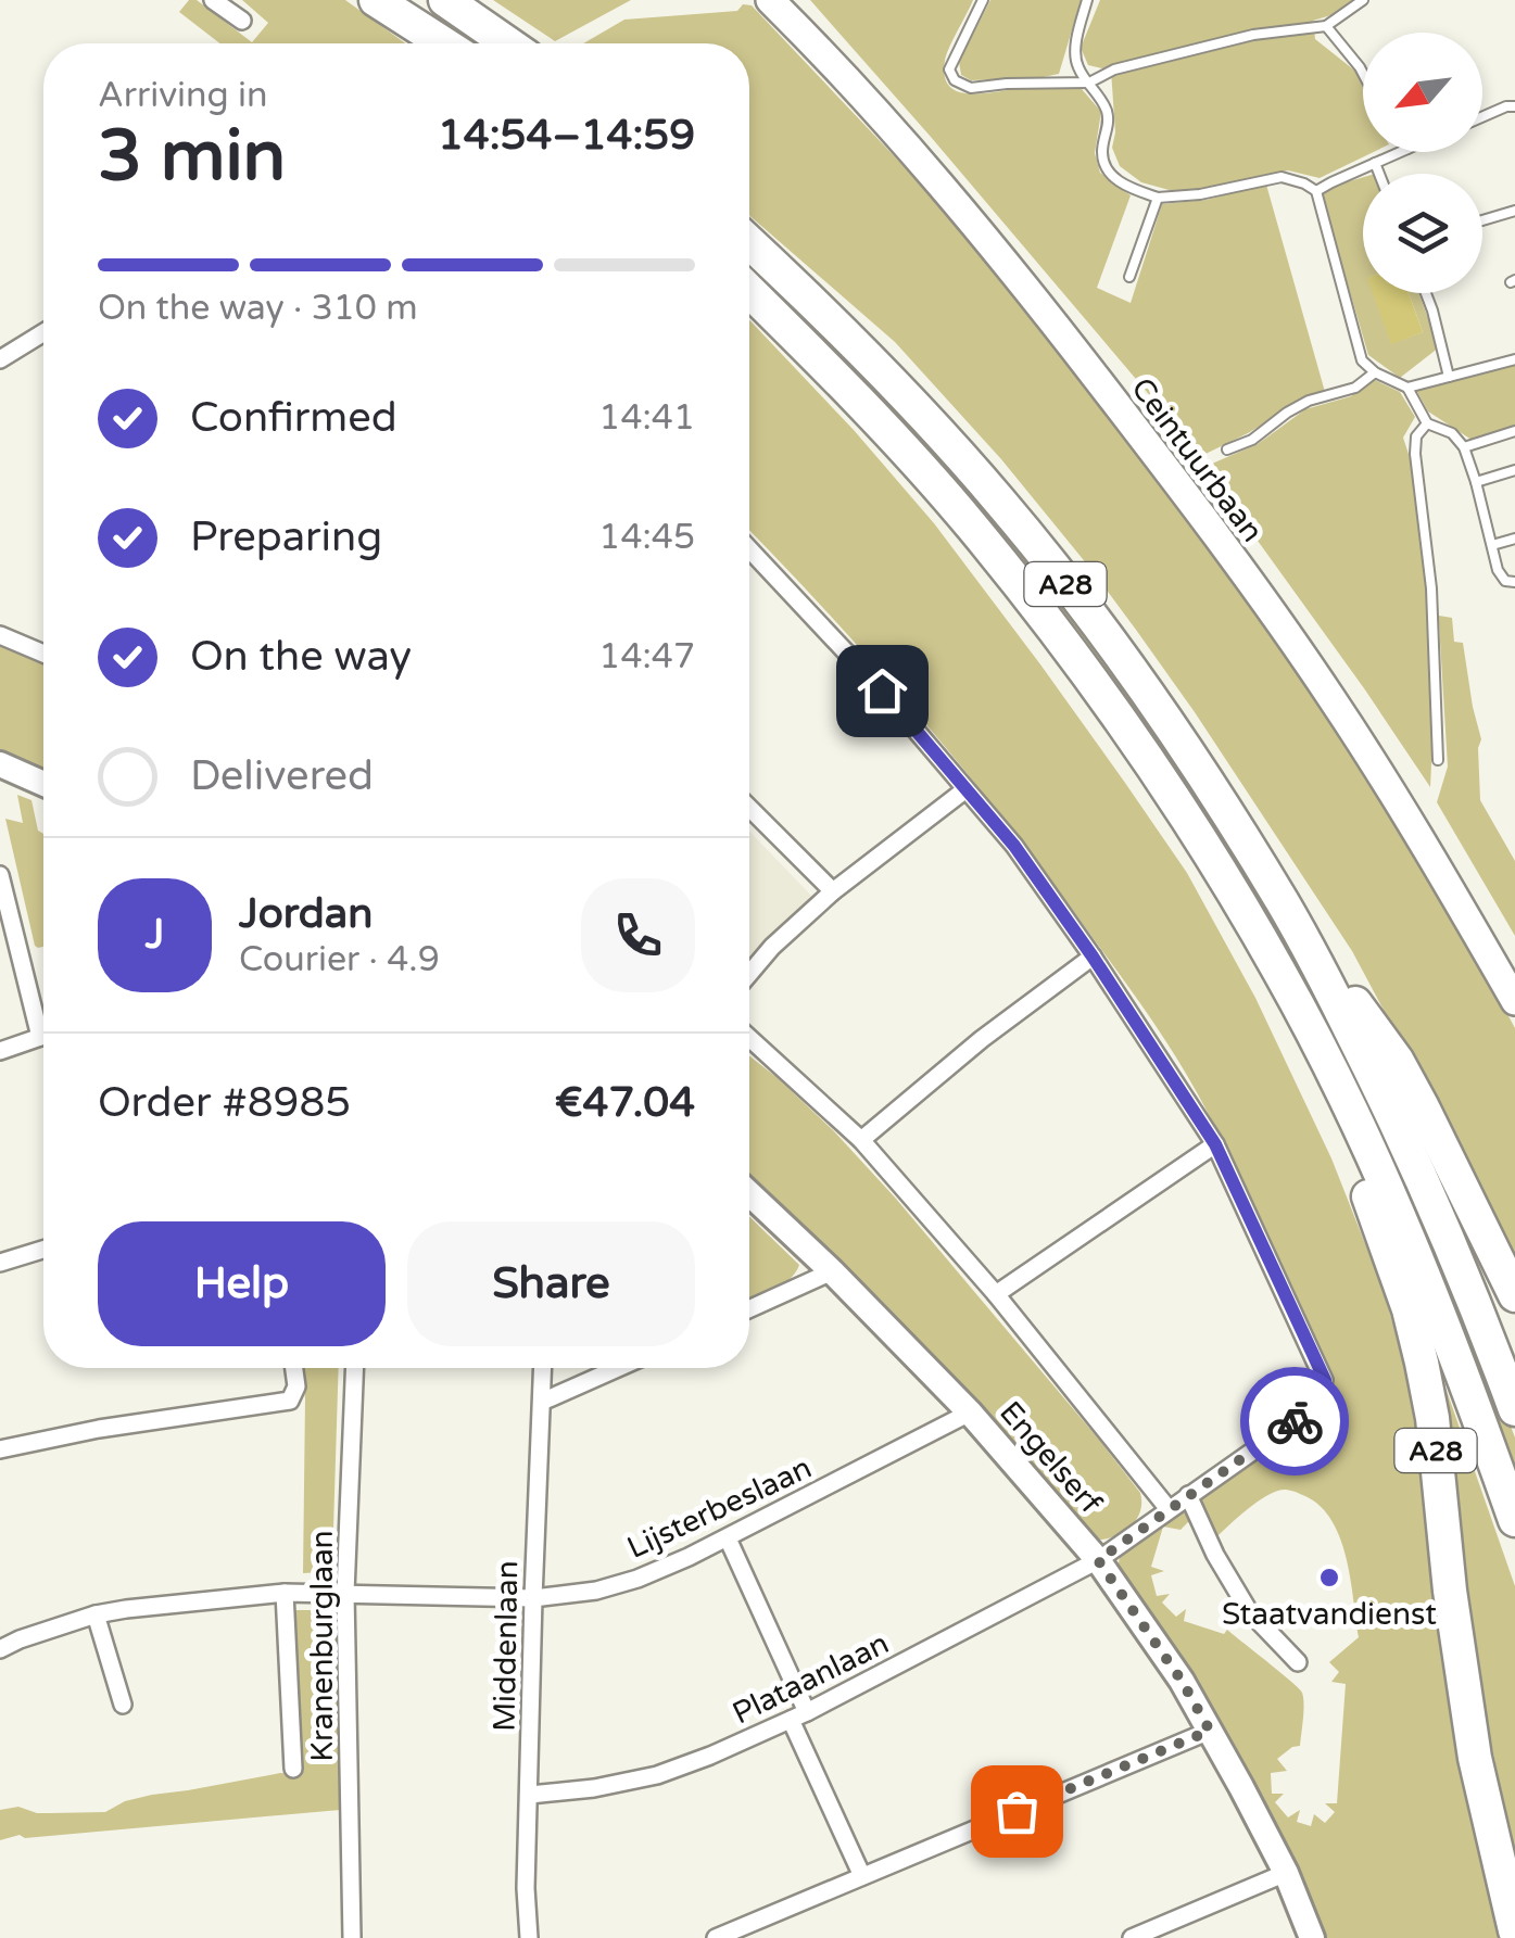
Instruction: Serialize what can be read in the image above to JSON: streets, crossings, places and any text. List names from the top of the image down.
{
  "streets": {
    "highway": ["A28"],
    "main road": ["Ceintuurbaan"],
    "street": [
      "Engelserf",
      "Lijsterbeslaan",
      "Kranenburglaan",
      "Middenlaan",
      "Plataanlaan"
    ]
  },
  "crossings": [
    ["Engelserf", "Lijsterbeslaan"],
    ["Engelserf", "Plataanlaan"],
    ["Lijsterbeslaan", "Kranenburglaan"],
    ["Lijsterbeslaan", "Middenlaan"],
    ["Middenlaan", "Plataanlaan"]
  ],
  "places": ["Staatvandienst"],
  "north": "bottom left",
  "page": {
    "heading": ["3 min", "Arriving in", "14:54–14:59"],
    "panel": [
      "Jordan",
      "Courier · 4.9",
      "Order #8985",
      "€47.04"
    ],
    "bar": "On the way · 310 m",
    "list": [
      ["Confirmed", "14:41"],
      ["Preparing", "14:45"],
      ["On the way", "14:47"],
      "Delivered"
    ],
    "round": "J",
    "buttons": ["Help", "Share"]
  }
}
